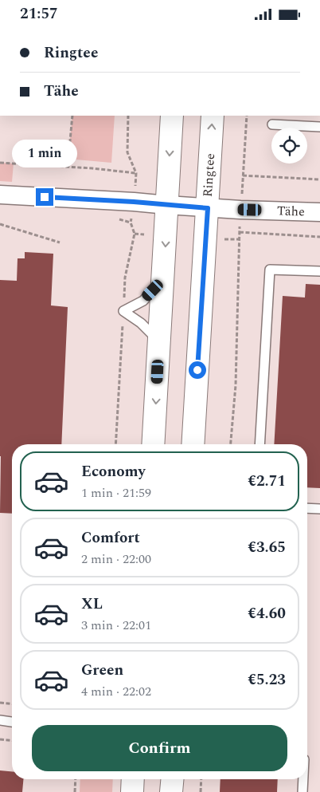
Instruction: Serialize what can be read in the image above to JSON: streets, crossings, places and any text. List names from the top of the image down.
{
  "streets": {
    "main road": ["Ringtee"],
    "street": ["Tähe"]
  },
  "crossings": [
    ["Ringtee", "Tähe"]
  ],
  "page": {
    "status": "21:57",
    "banner": ["Ringtee", "Tähe"],
    "bubble": "1 min",
    "list": [
      {
        "name": "Economy",
        "note": "1 min · 21:59",
        "value": "€2.71"
      },
      {
        "name": "Comfort",
        "note": "2 min · 22:00",
        "value": "€3.65"
      },
      {
        "name": "XL",
        "note": "3 min · 22:01",
        "value": "€4.60"
      },
      {
        "name": "Green",
        "note": "4 min · 22:02",
        "value": "€5.23"
      }
    ],
    "buttons": "Confirm"
  }
}
